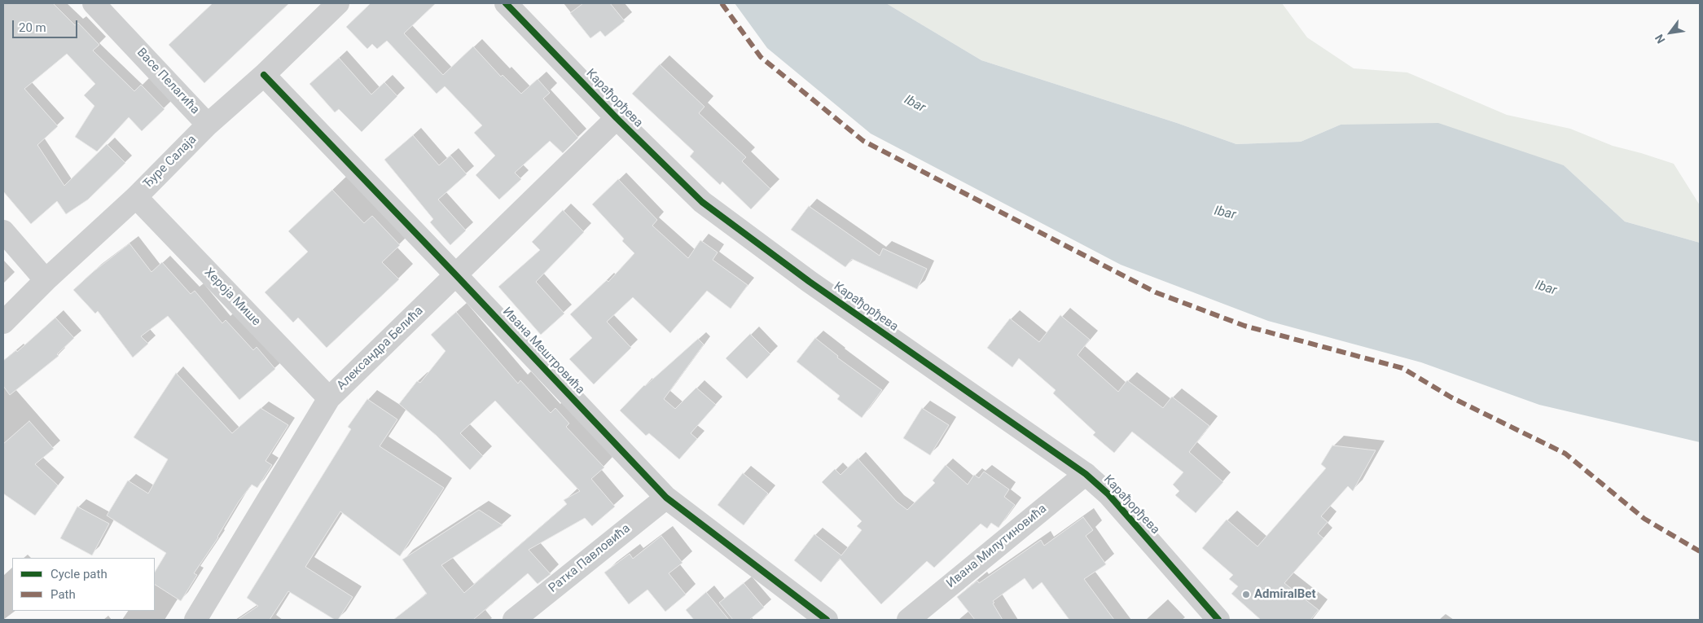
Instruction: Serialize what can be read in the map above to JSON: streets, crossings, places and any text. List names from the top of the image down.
{
  "streets": {
    "street": [
      "Васе Пелагића",
      "Карађорђева",
      "Ђуре Салаја",
      "Хероја Мише",
      "Александра Белића",
      "Ивана Мештровића",
      "Ивана Милутиновића",
      "Ратка Павловића"
    ]
  },
  "crossings": [
    ["Васе Пелагића", "Ђуре Салаја"],
    ["Карађорђева", "Александра Белића"],
    ["Карађорђева", "Ивана Милутиновића"],
    ["Ђуре Салаја", "Хероја Мише"],
    ["Ђуре Салаја", "Ивана Мештровића"],
    ["Хероја Мише", "Александра Белића"],
    ["Александра Белића", "Ивана Мештровића"],
    ["Ивана Мештровића", "Ратка Павловића"]
  ],
  "water": ["Ibar"],
  "places": ["AdmiralBet"],
  "legend": ["Cycle path", "Path"],
  "scale_bar": "20 m",
  "north": "bottom left"
}
